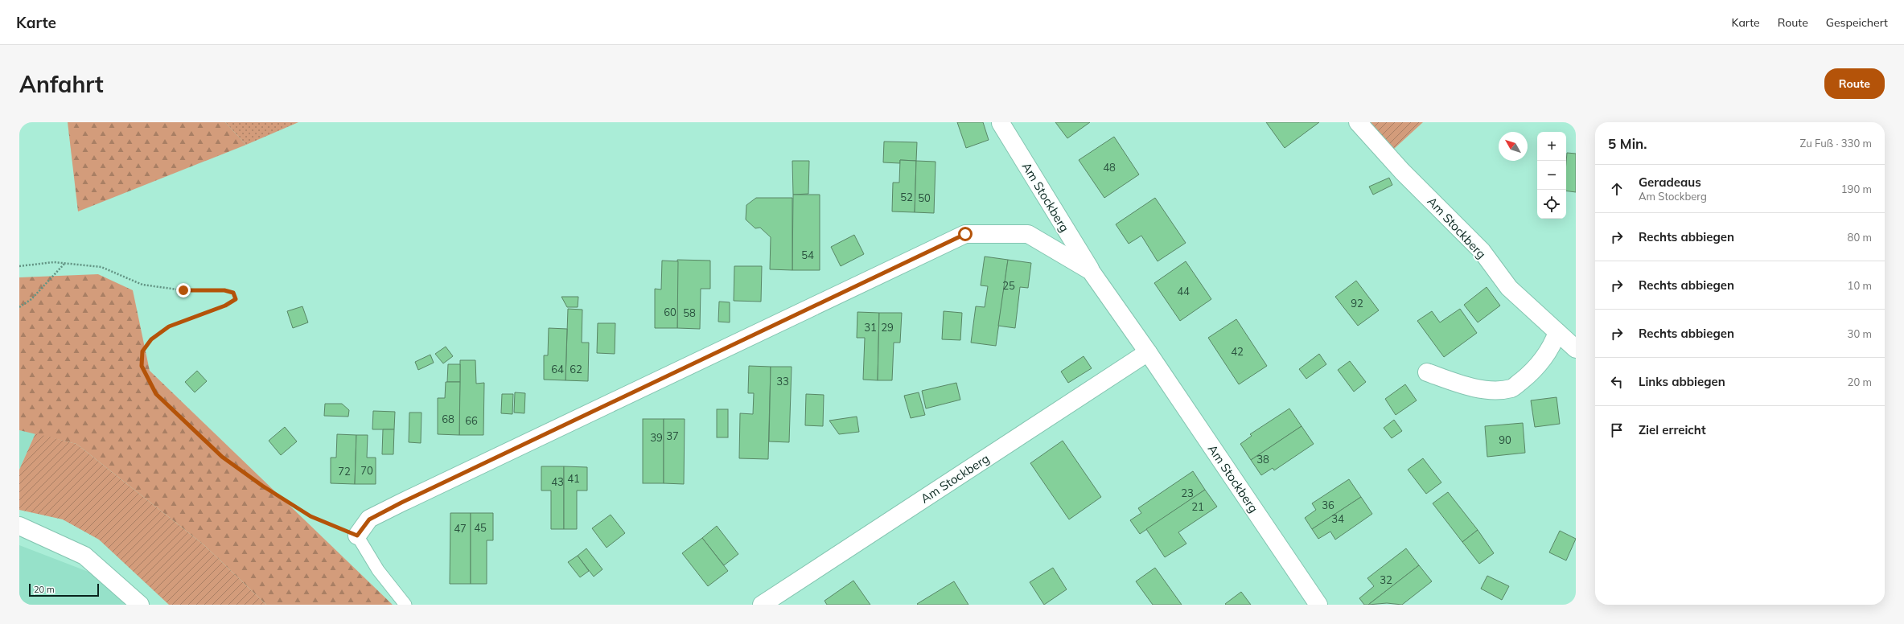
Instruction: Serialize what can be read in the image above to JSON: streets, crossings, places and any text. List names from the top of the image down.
{
  "streets": {
    "street": ["Am Stockberg"]
  },
  "house_numbers": [
    "48",
    "52",
    "50",
    "54",
    "25",
    "44",
    "92",
    "60",
    "58",
    "31",
    "29",
    "42",
    "64",
    "62",
    "33",
    "68",
    "66",
    "37",
    "39",
    "90",
    "38",
    "70",
    "72",
    "41",
    "43",
    "23",
    "36",
    "21",
    "34",
    "45",
    "47",
    "32"
  ],
  "scale_bar": "20 m",
  "north": "top left",
  "page": {
    "header": "Karte",
    "nav": ["Karte", "Route", "Gespeichert"],
    "buttons": "Route",
    "title": "Anfahrt",
    "heading": ["5 Min.", "Zu Fuß · 330 m"],
    "map_buttons": ["+", "−"],
    "list": [
      ["Geradeaus", "Am Stockberg", "190 m"],
      ["Rechts abbiegen", "80 m"],
      ["Rechts abbiegen", "10 m"],
      ["Rechts abbiegen", "30 m"],
      ["Links abbiegen", "20 m"],
      "Ziel erreicht"
    ],
    "scale": "20 m"
  }
}
